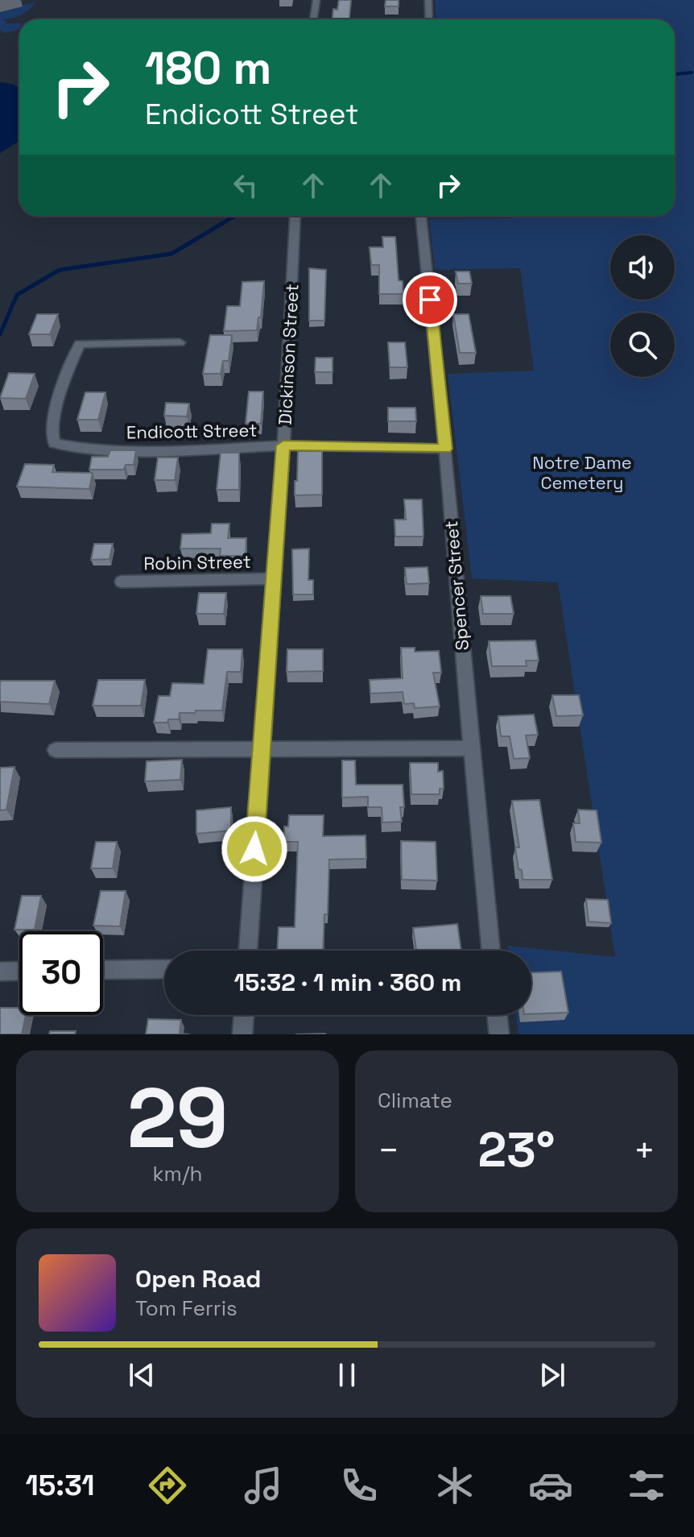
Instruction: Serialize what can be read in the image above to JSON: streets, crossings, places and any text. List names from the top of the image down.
{
  "streets": {
    "street": [
      "Dickinson Street",
      "Endicott Street",
      "Robin Street",
      "Spencer Street"
    ]
  },
  "crossings": [
    ["Dickinson Street", "Endicott Street"],
    ["Dickinson Street", "Robin Street"],
    ["Endicott Street", "Spencer Street"]
  ],
  "parks": ["Notre Dame Cemetery"],
  "page": {
    "turn": ["180 m", "Endicott Street"],
    "limit": "30",
    "trip": "15:32 · 1 min · 360 m",
    "tile": [
      ["29", "km/h"],
      "Climate"
    ],
    "heat": ["−", "23°", "+"],
    "song": ["Open Road", "Tom Ferris"],
    "tabs": "15:31"
  }
}
